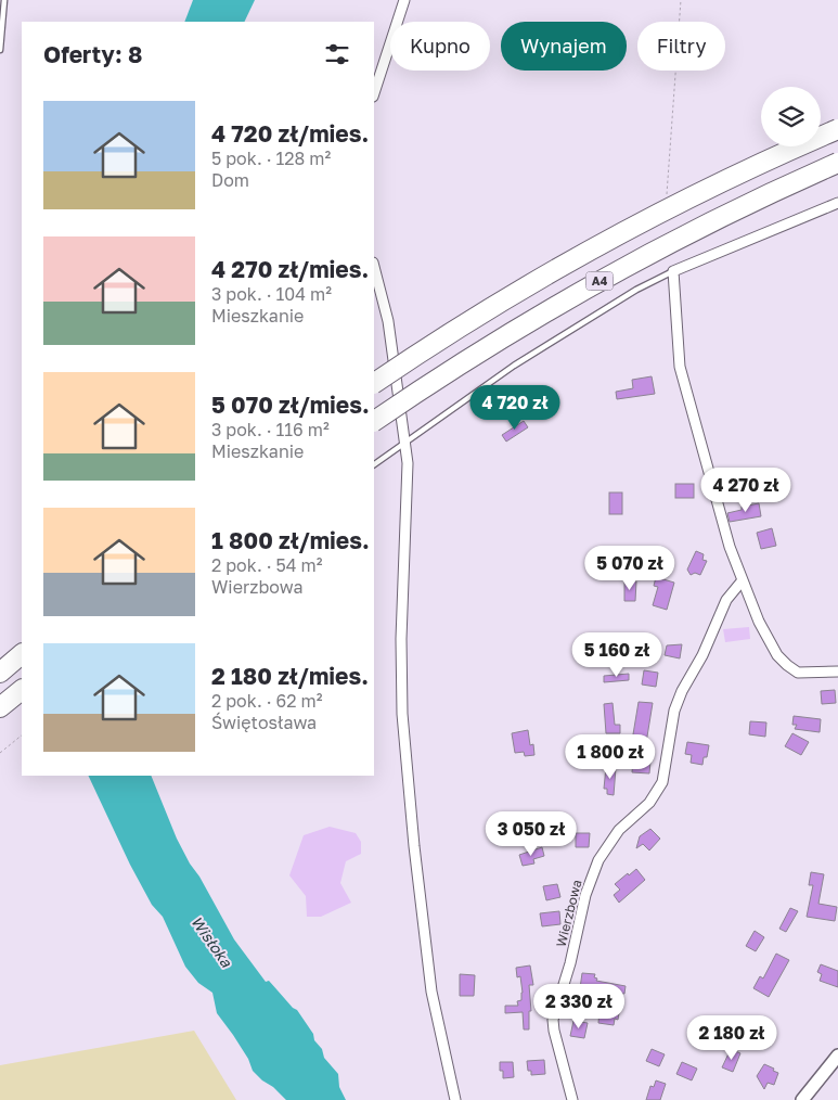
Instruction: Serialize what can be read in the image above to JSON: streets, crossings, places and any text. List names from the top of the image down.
{
  "streets": {
    "highway": ["A4"],
    "street": ["Wierzbowa"]
  },
  "water": ["Wisłoka"],
  "page": {
    "chip": ["Kupno", "Wynajem", "Filtry"],
    "heading": "Oferty: 8",
    "list": [
      {
        "name": "4 720 zł/mies.",
        "note": "5 pok. · 128 m² · Dom"
      },
      {
        "name": "4 270 zł/mies.",
        "note": "3 pok. · 104 m² · Mieszkanie"
      },
      {
        "name": "5 070 zł/mies.",
        "note": "3 pok. · 116 m² · Mieszkanie"
      },
      {
        "name": "1 800 zł/mies.",
        "note": "2 pok. · 54 m² · Wierzbowa"
      },
      {
        "name": "2 180 zł/mies.",
        "note": "2 pok. · 62 m² · Świętosława"
      }
    ],
    "price": [
      "4 720 zł",
      "4 270 zł",
      "5 070 zł",
      "5 160 zł",
      "1 800 zł",
      "3 050 zł",
      "2 330 zł",
      "2 180 zł"
    ]
  }
}
